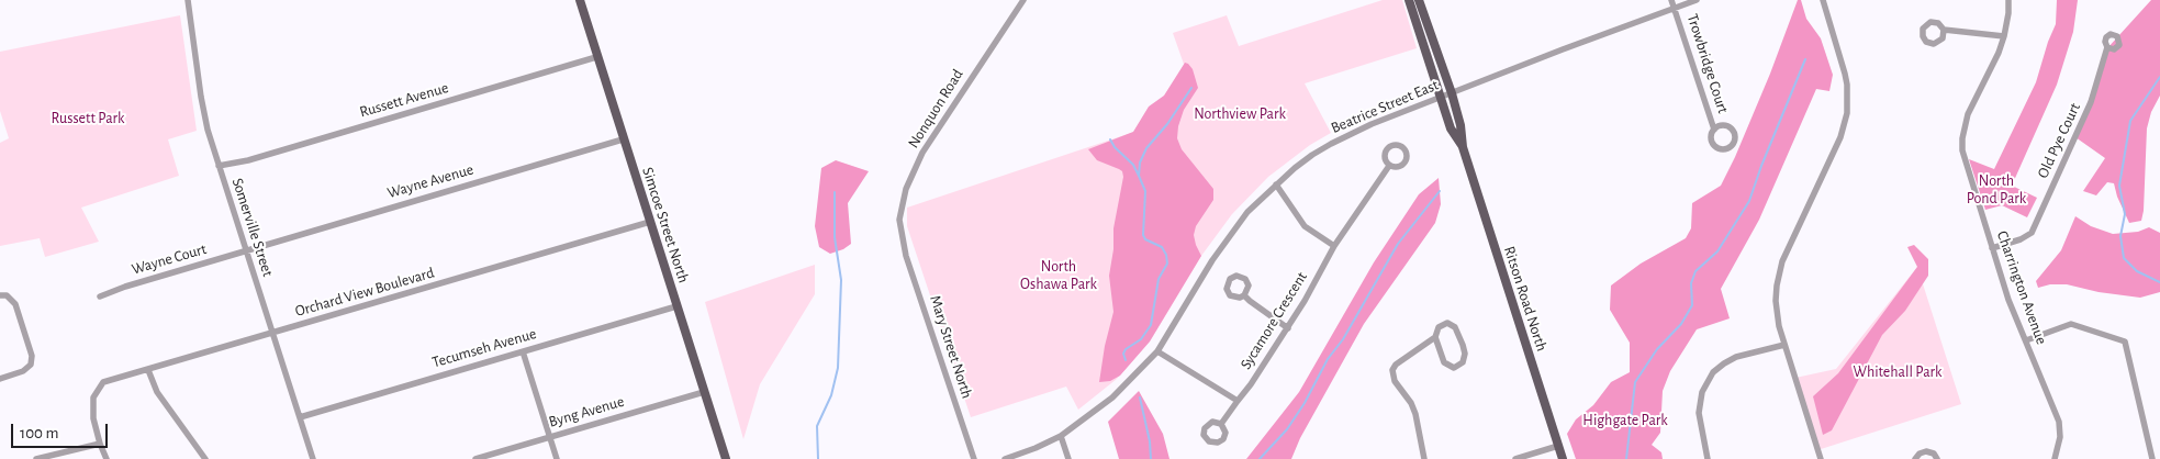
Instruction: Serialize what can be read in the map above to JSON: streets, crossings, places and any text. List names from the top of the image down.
{
  "streets": {
    "main road": ["Simcoe Street North", "Ritson Road North"],
    "street": [
      "Trowbridge Court",
      "Russett Avenue",
      "Beatrice Street East",
      "Nonquon Road",
      "Old Pye Court",
      "Wayne Avenue",
      "Somerville Street",
      "Wayne Court",
      "Charrington Avenue",
      "Orchard View Boulevard",
      "Sycamore Crescent",
      "Mary Street North",
      "Tecumseh Avenue",
      "Byng Avenue"
    ]
  },
  "crossings": [
    ["Trowbridge Court", "Beatrice Street East"],
    ["Russett Avenue", "Simcoe Street North"],
    ["Russett Avenue", "Somerville Street"],
    ["Beatrice Street East", "Ritson Road North"],
    ["Nonquon Road", "Mary Street North"],
    ["Old Pye Court", "Charrington Avenue"],
    ["Wayne Avenue", "Simcoe Street North"],
    ["Wayne Avenue", "Somerville Street"],
    ["Wayne Avenue", "Wayne Court"],
    ["Simcoe Street North", "Orchard View Boulevard"],
    ["Simcoe Street North", "Tecumseh Avenue"],
    ["Simcoe Street North", "Byng Avenue"],
    ["Somerville Street", "Wayne Court"],
    ["Somerville Street", "Orchard View Boulevard"],
    ["Somerville Street", "Tecumseh Avenue"]
  ],
  "parks": [
    "Northview Park",
    "Russett Park",
    "North Pond Park",
    "North Oshawa Park",
    "Whitehall Park",
    "Highgate Park"
  ],
  "scale_bar": "100 m"
}
